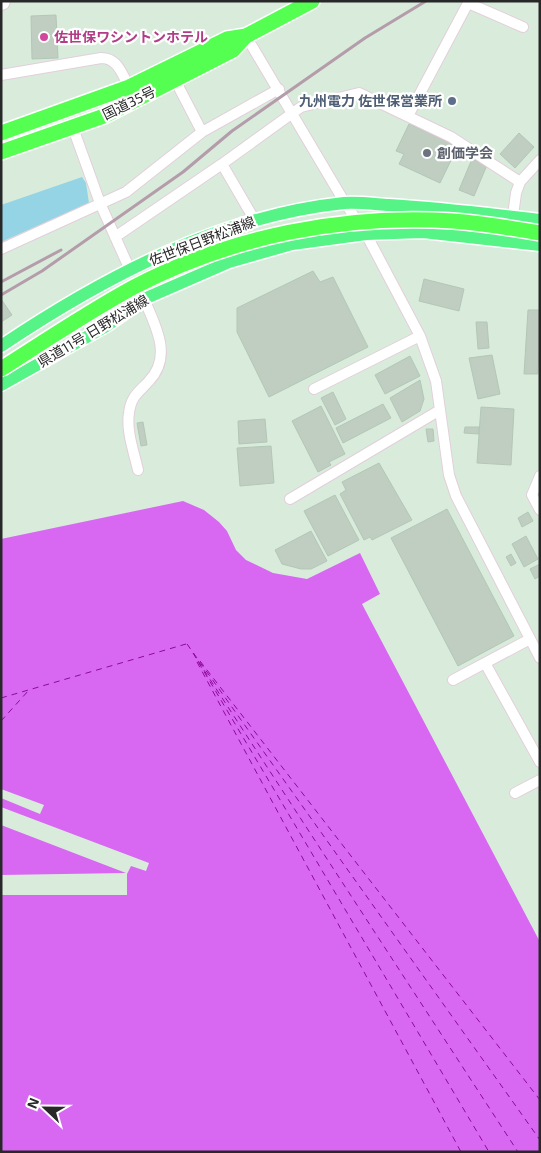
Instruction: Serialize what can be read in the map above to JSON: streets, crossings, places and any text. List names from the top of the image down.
{
  "streets": {
    "highway": ["国道35号"],
    "main road": ["佐世保日野松浦線", "県道11号 日野松浦線"]
  },
  "places": ["佐世保ワシントンホテル", "九州電力 佐世保営業所", "創価学会"],
  "north": "left"
}
